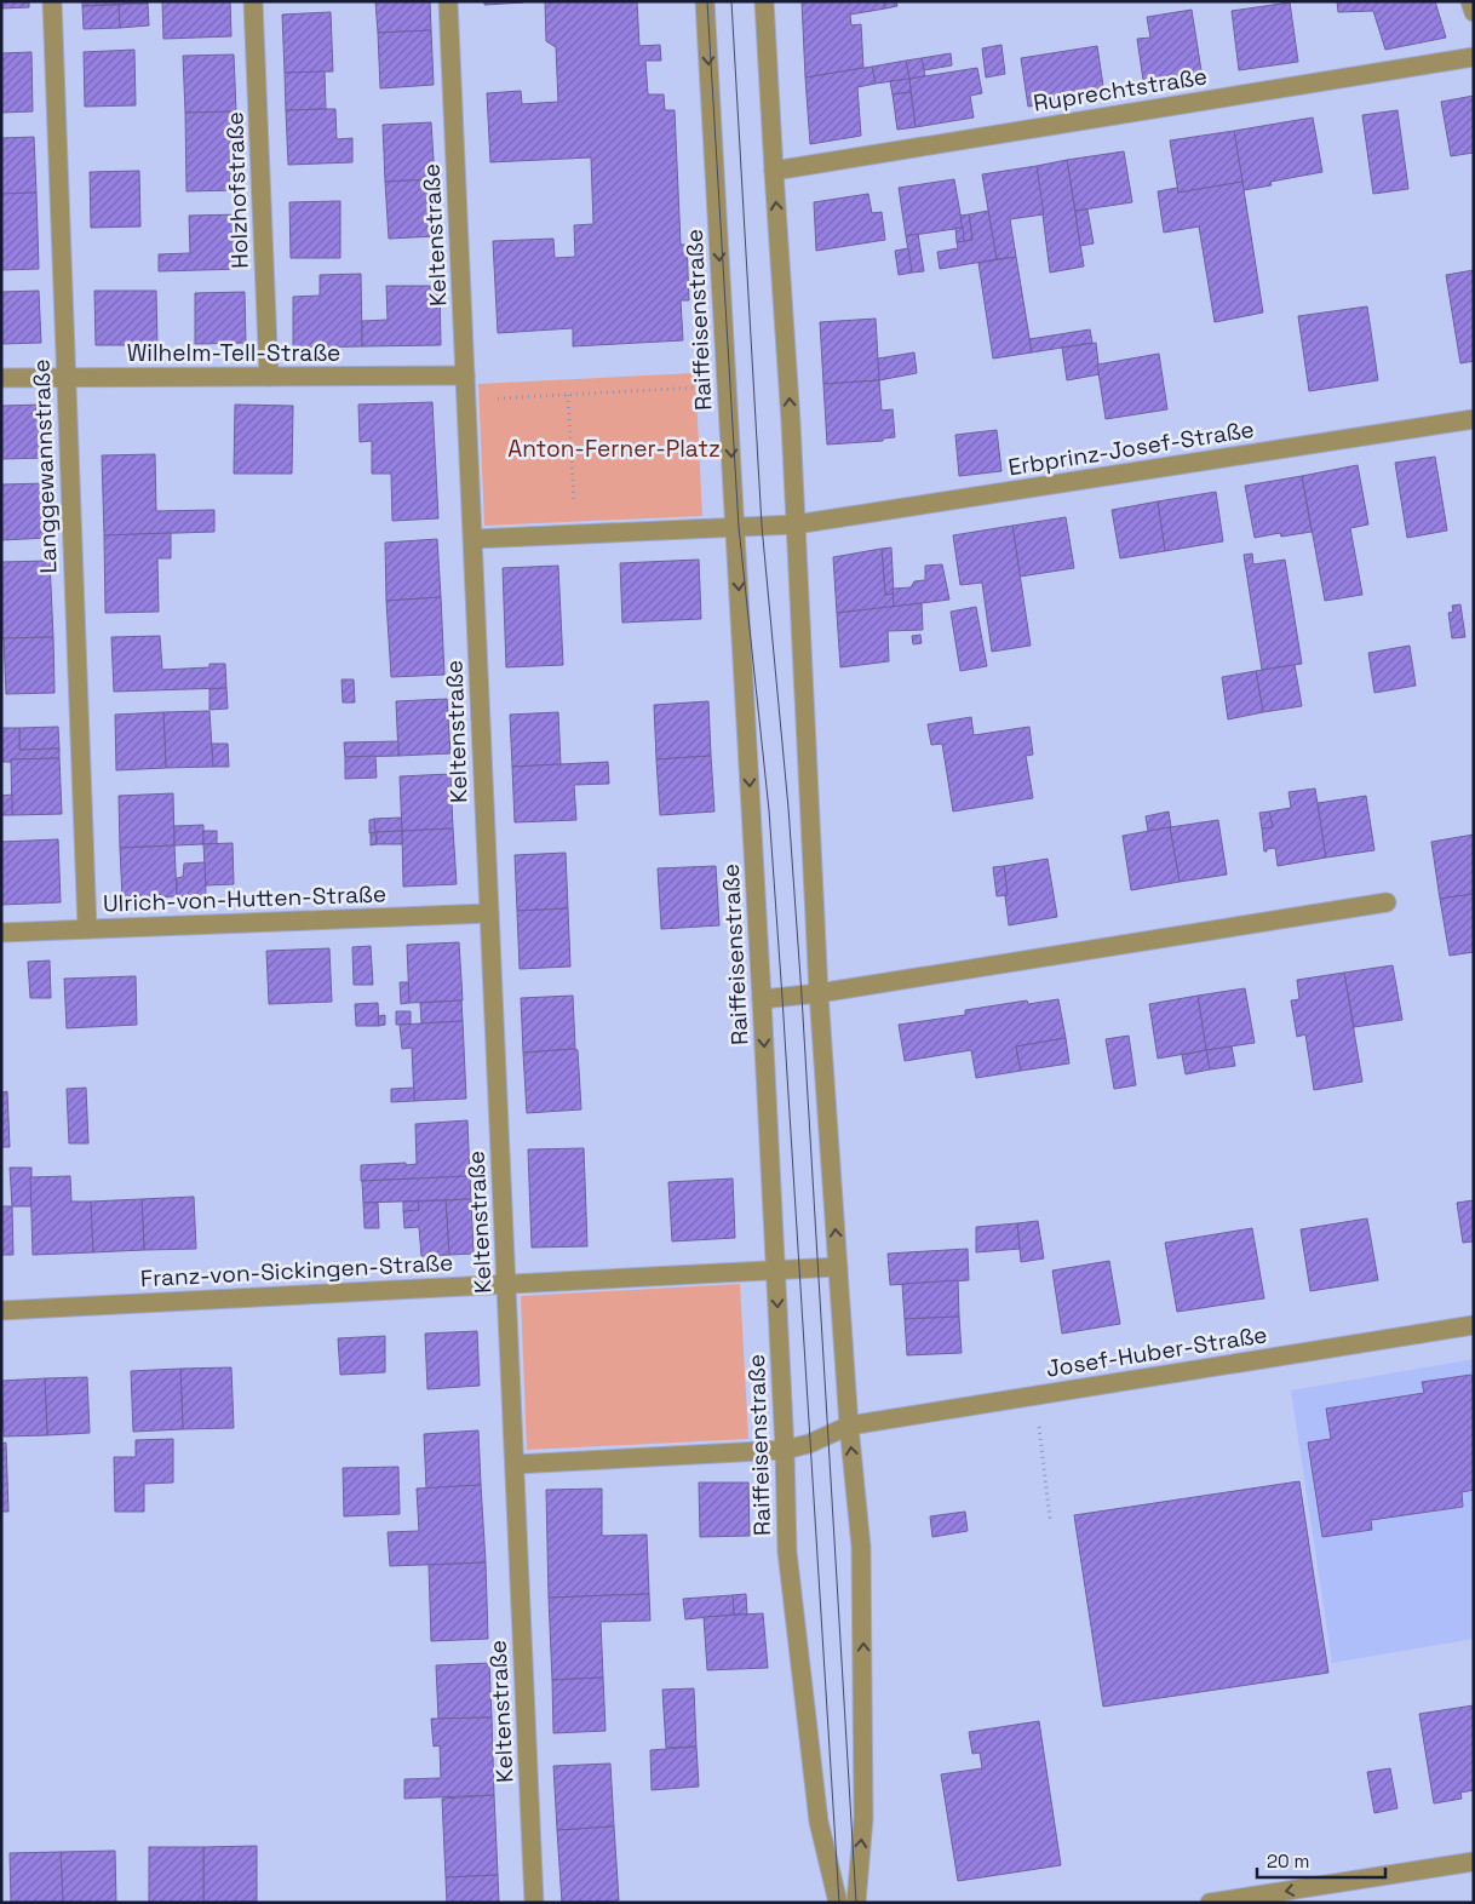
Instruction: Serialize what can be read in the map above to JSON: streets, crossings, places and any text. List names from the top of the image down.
{
  "streets": {
    "street": [
      "Ruprechtstraße",
      "Holzhofstraße",
      "Keltenstraße",
      "Raiffeisenstraße",
      "Wilhelm-Tell-Straße",
      "Erbprinz-Josef-Straße",
      "Langgewannstraße",
      "Ulrich-von-Hutten-Straße",
      "Franz-von-Sickingen-Straße",
      "Josef-Huber-Straße"
    ]
  },
  "crossings": [
    ["Holzhofstraße", "Wilhelm-Tell-Straße"],
    ["Keltenstraße", "Wilhelm-Tell-Straße"],
    ["Keltenstraße", "Ulrich-von-Hutten-Straße"],
    ["Keltenstraße", "Franz-von-Sickingen-Straße"],
    ["Keltenstraße", "Josef-Huber-Straße"],
    ["Raiffeisenstraße", "Erbprinz-Josef-Straße"],
    ["Raiffeisenstraße", "Franz-von-Sickingen-Straße"],
    ["Raiffeisenstraße", "Josef-Huber-Straße"],
    ["Wilhelm-Tell-Straße", "Langgewannstraße"],
    ["Langgewannstraße", "Ulrich-von-Hutten-Straße"]
  ],
  "parks": ["Anton-Ferner-Platz"],
  "scale_bar": "20 m"
}
